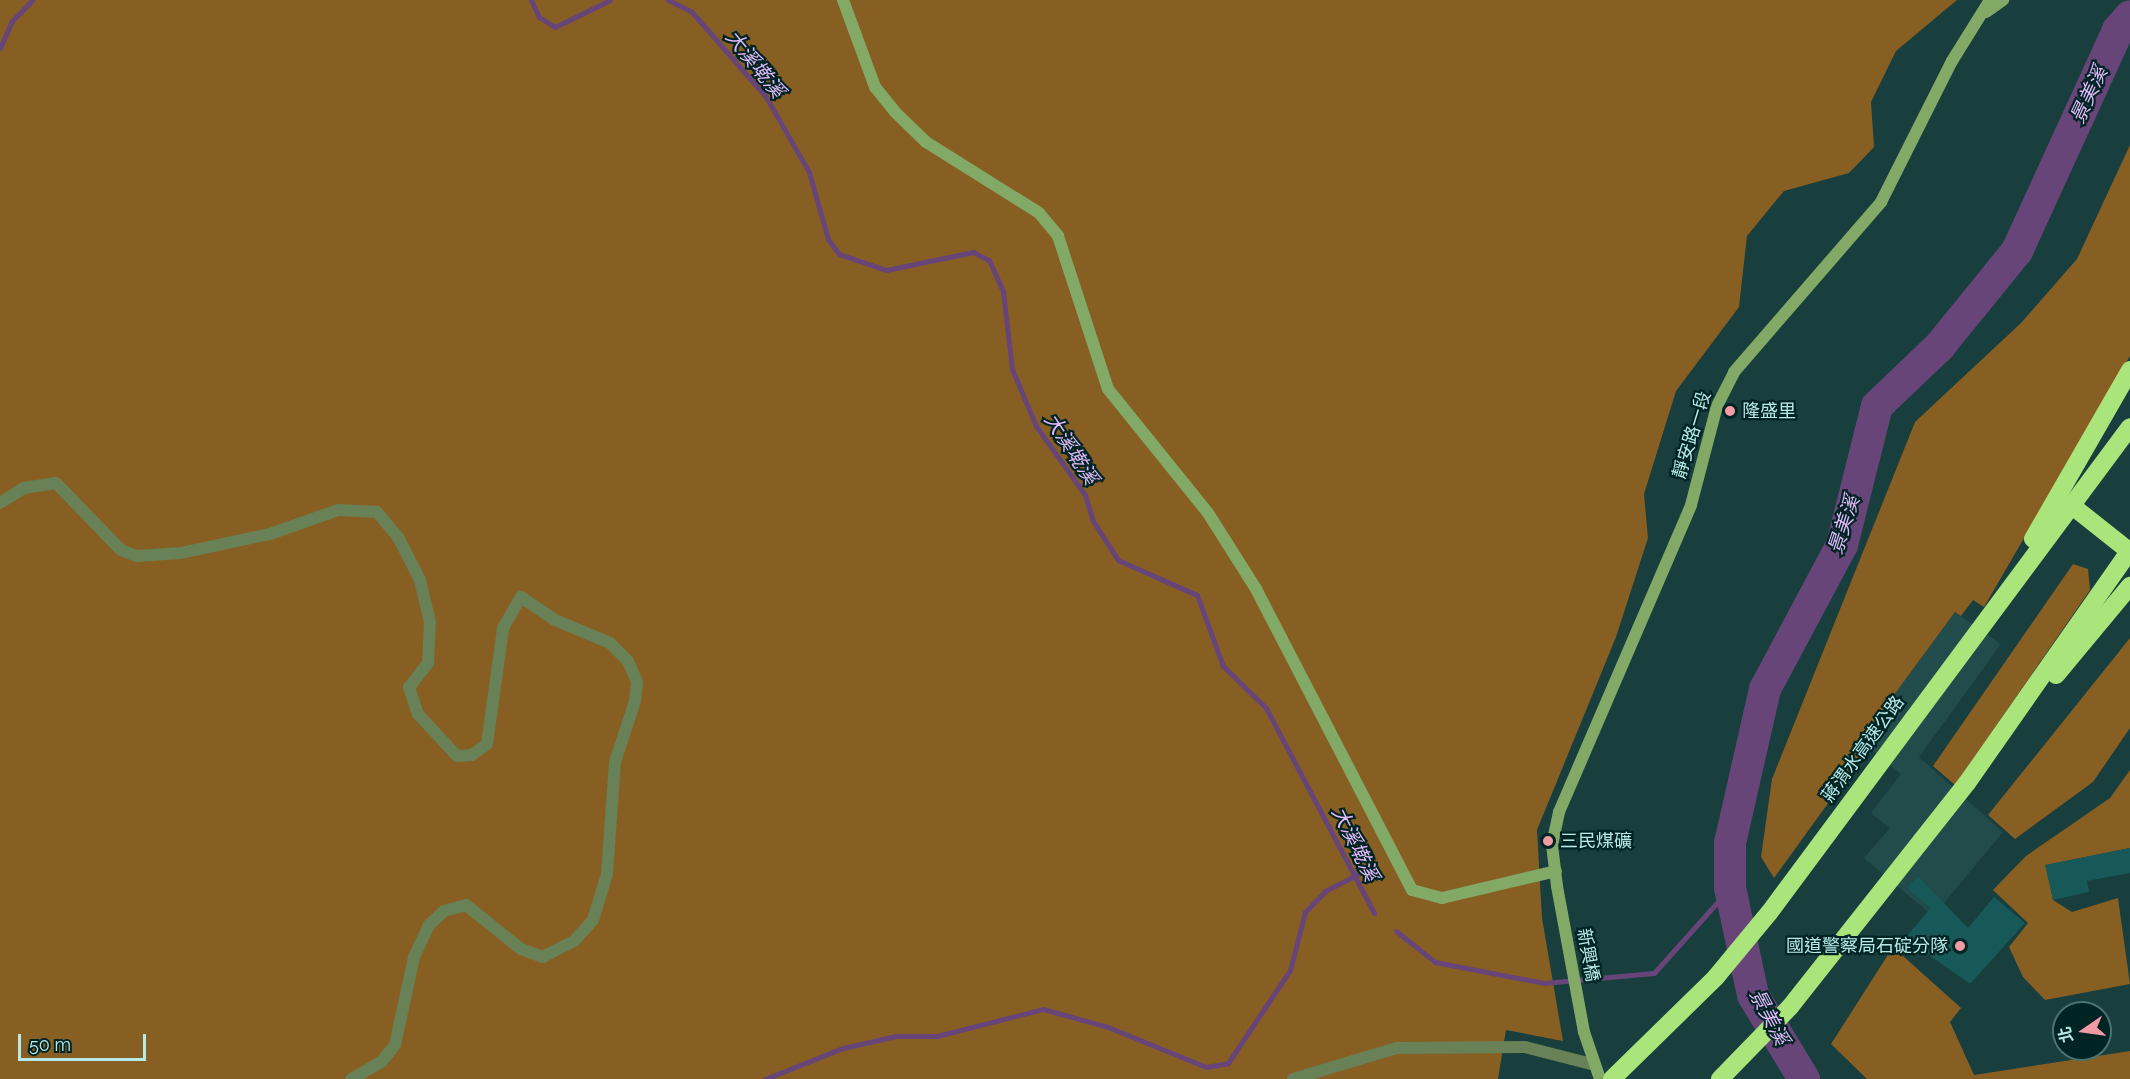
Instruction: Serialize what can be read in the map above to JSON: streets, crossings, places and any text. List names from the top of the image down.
{
  "streets": {
    "highway": ["蔣渭水高速公路"],
    "main road": ["靜安路一段", "新興橋"]
  },
  "crossings": [
    ["靜安路一段", "新興橋"]
  ],
  "water": ["大溪墘溪", "景美溪"],
  "places": ["隆盛里", "三民煤礦", "國道警察局石碇分隊"],
  "scale_bar": "50 m",
  "north": "left"
}
